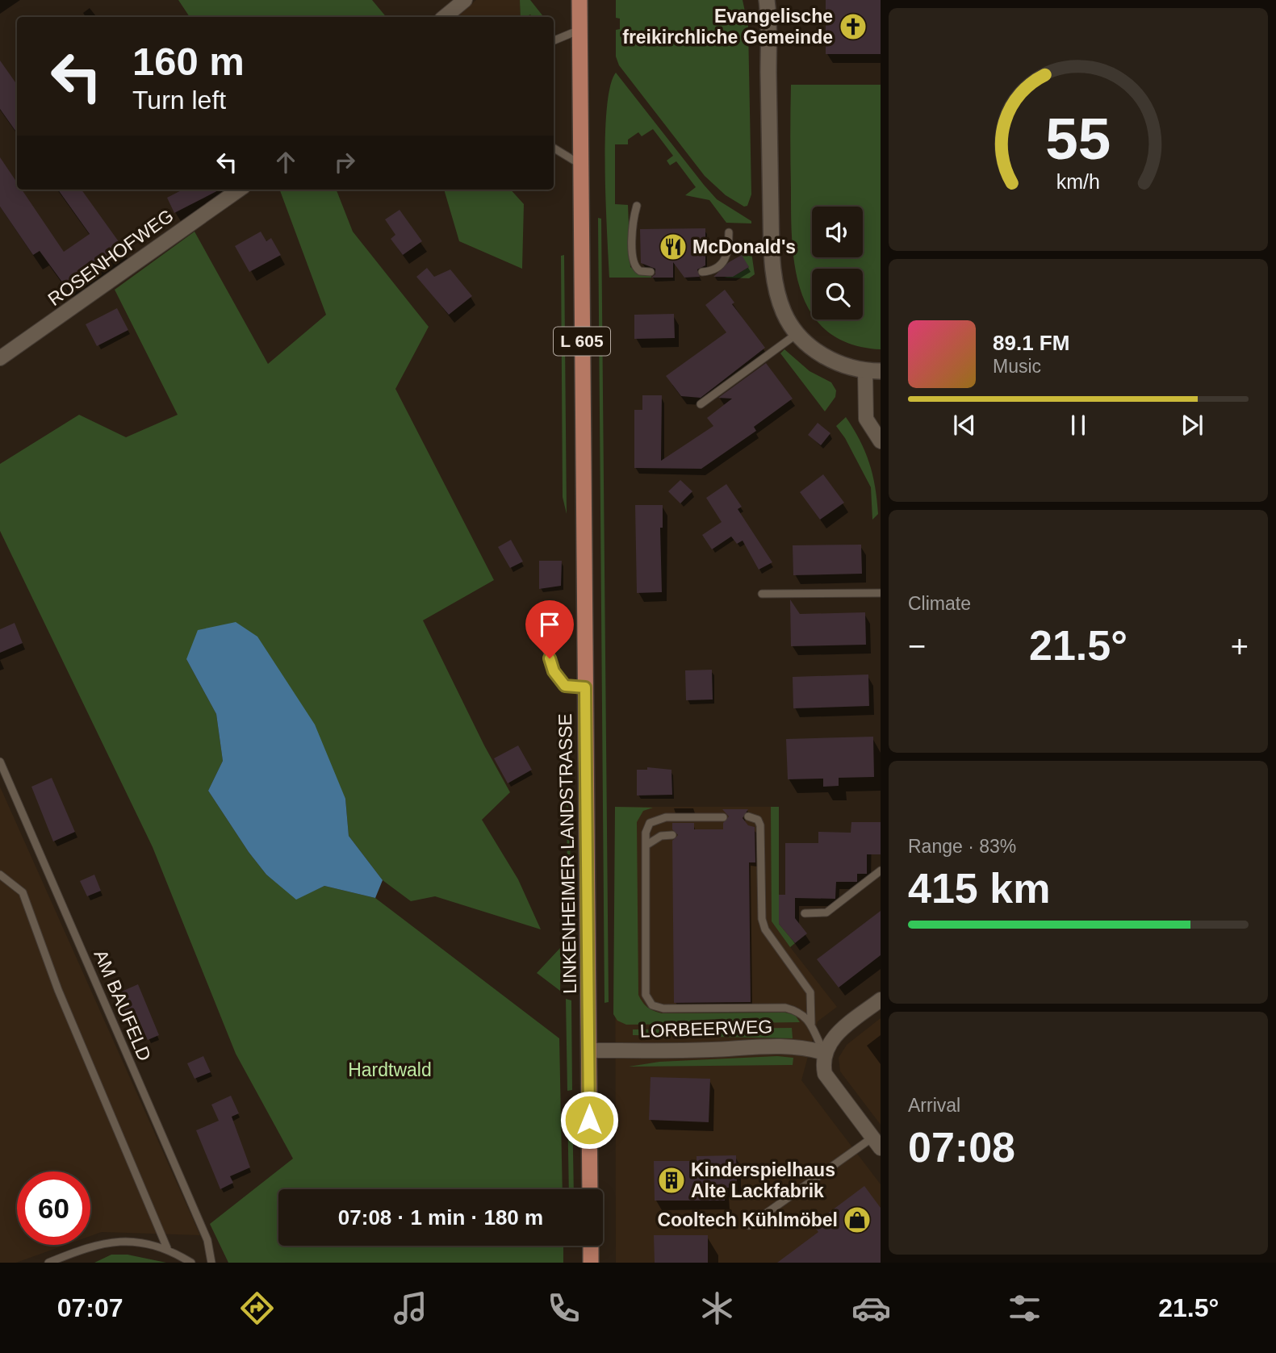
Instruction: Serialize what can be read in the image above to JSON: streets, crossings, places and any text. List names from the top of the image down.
{
  "streets": {
    "main road": ["L 605", "LINKENHEIMER LANDSTRASSE"],
    "street": ["ROSENHOFWEG", "LORBEERWEG"],
    "lane": ["AM BAUFELD"]
  },
  "crossings": [
    ["LINKENHEIMER LANDSTRASSE", "LORBEERWEG"]
  ],
  "parks": ["Hardtwald"],
  "places": {
    "church": ["Evangelische freikirchliche Gemeinde"],
    "restaurant": ["McDonald's"],
    "building": ["Kinderspielhaus Alte Lackfabrik"],
    "shop": ["Cooltech Kühlmöbel"]
  },
  "page": {
    "turn": ["160 m", "Turn left"],
    "song": ["89.1 FM", "Music"],
    "tile": [
      "Climate",
      ["Range · 83%", "415 km"],
      ["Arrival", "07:08"]
    ],
    "heat": ["−", "21.5°", "+"],
    "limit": "60",
    "trip": "07:08 · 1 min · 180 m",
    "tabs": ["07:07", "21.5°"],
    "gauge": ["55", "km/h"]
  }
}
